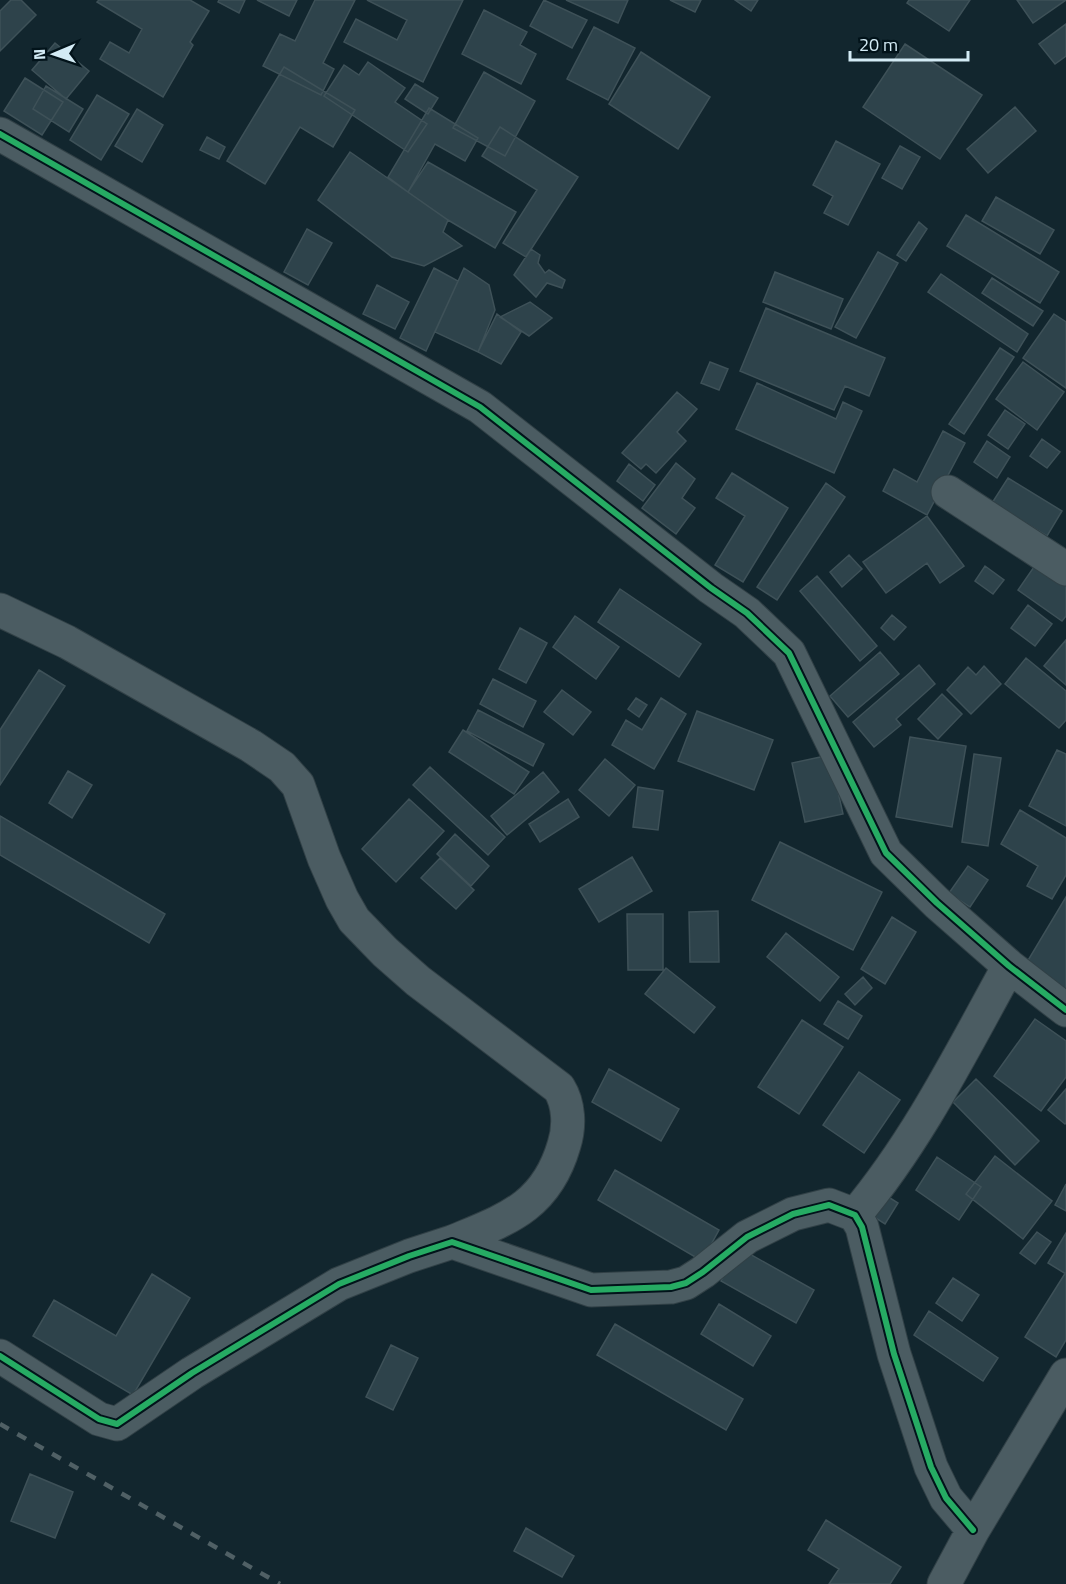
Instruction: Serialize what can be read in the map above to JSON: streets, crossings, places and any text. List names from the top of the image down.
{
  "scale_bar": "20 m",
  "north": "left"
}
